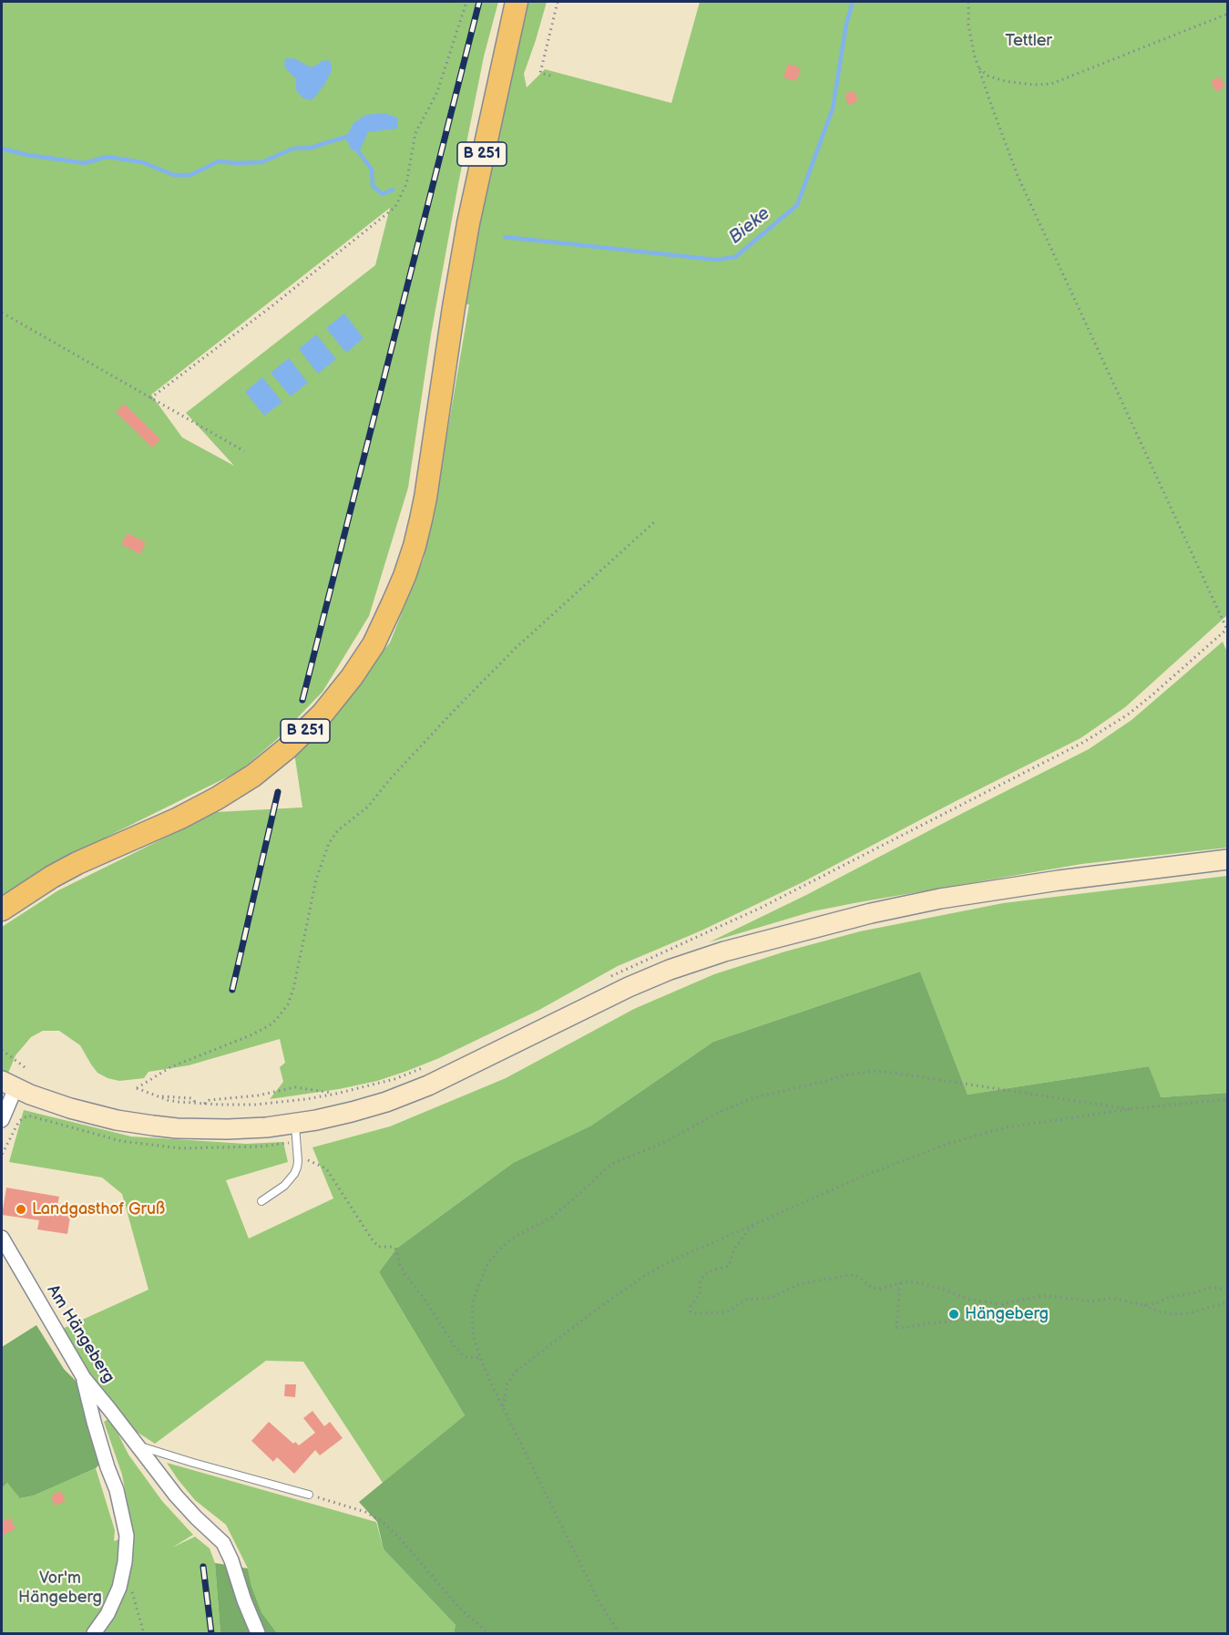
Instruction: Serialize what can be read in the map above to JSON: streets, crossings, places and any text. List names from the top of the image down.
{
  "streets": {
    "main road": ["B 251"],
    "street": ["Am Hängeberg"]
  },
  "water": ["Bieke"],
  "parks": ["Tettler", "Vor'm Hängeberg"],
  "places": ["Landgasthof Gruß", "Hängeberg"]
}
